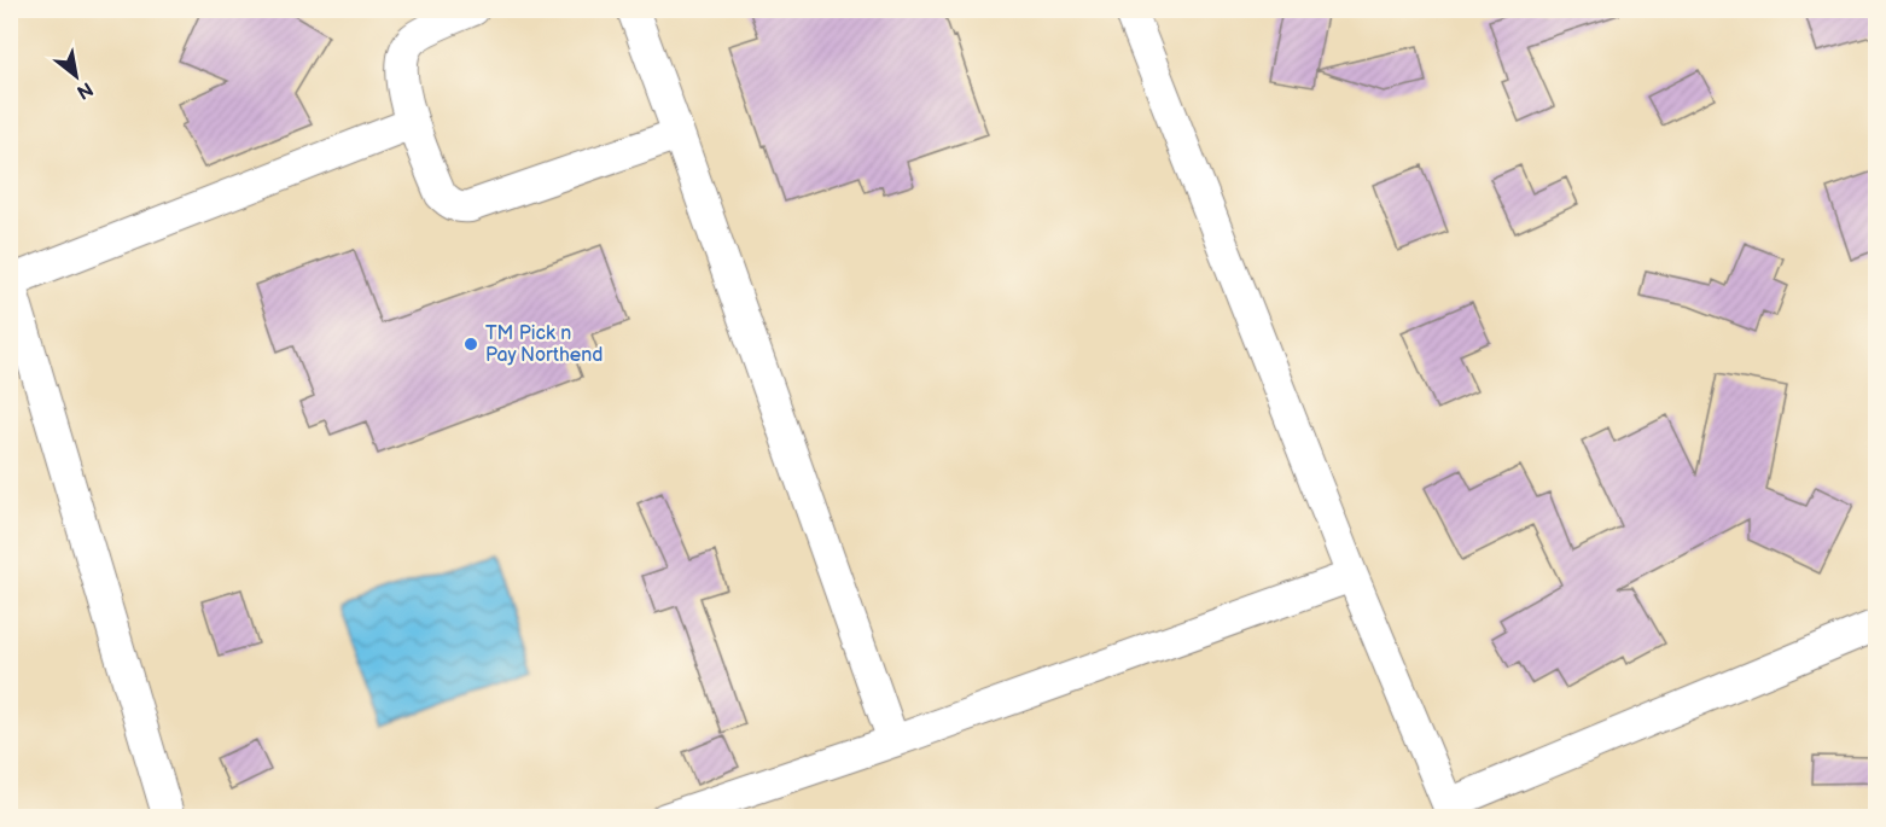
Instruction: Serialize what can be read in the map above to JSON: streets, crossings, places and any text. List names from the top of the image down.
{
  "places": ["TM Pick n Pay Northend"],
  "north": "bottom right"
}
